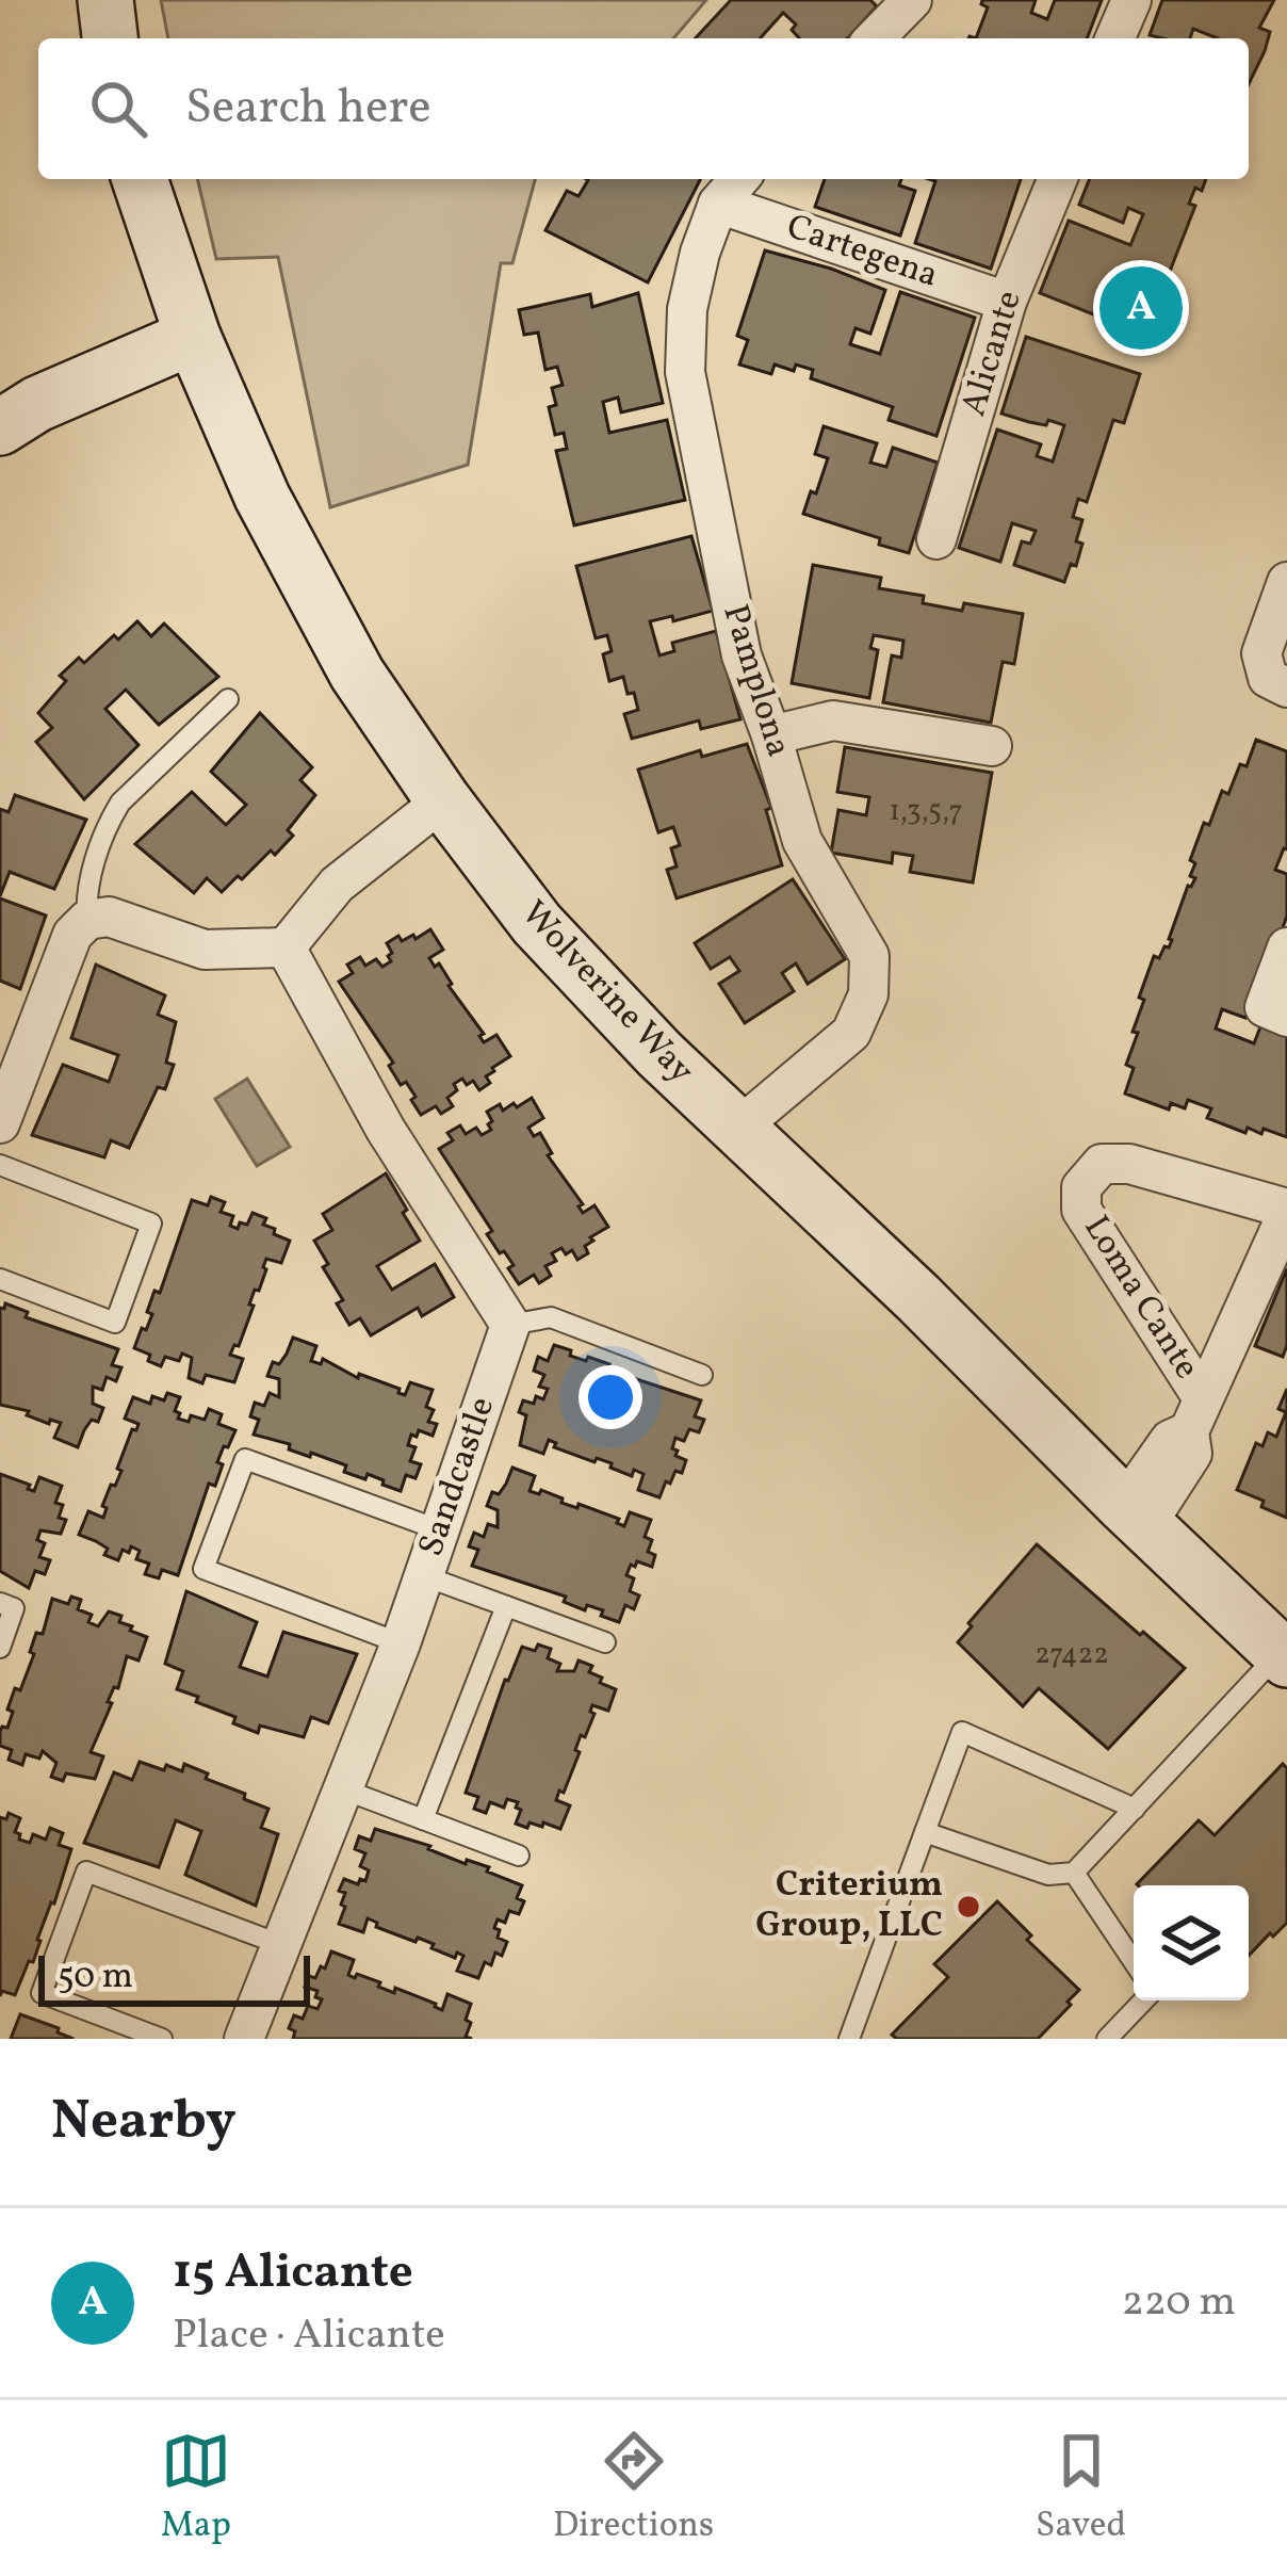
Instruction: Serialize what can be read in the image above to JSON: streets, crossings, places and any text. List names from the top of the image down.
{
  "streets": {
    "street": [
      "Cartegena",
      "Alicante",
      "Pamplona",
      "Wolverine Way",
      "Loma Cante",
      "Sandcastle"
    ]
  },
  "crossings": [
    ["Cartegena", "Alicante"],
    ["Cartegena", "Pamplona"],
    ["Pamplona", "Wolverine Way"],
    ["Wolverine Way", "Loma Cante"]
  ],
  "places": ["Criterium Group, LLC"],
  "house_numbers": ["1,3,5,7", "27422"],
  "scale_bar": "50 m",
  "page": {
    "search": "Search here",
    "pins": "A",
    "scale": "50 m",
    "heading": "Nearby",
    "list": [
      {
        "mark": "A",
        "name": "15 Alicante",
        "note": "Place · Alicante",
        "value": "220 m"
      }
    ],
    "nav": ["Map", "Directions", "Saved"]
  }
}
